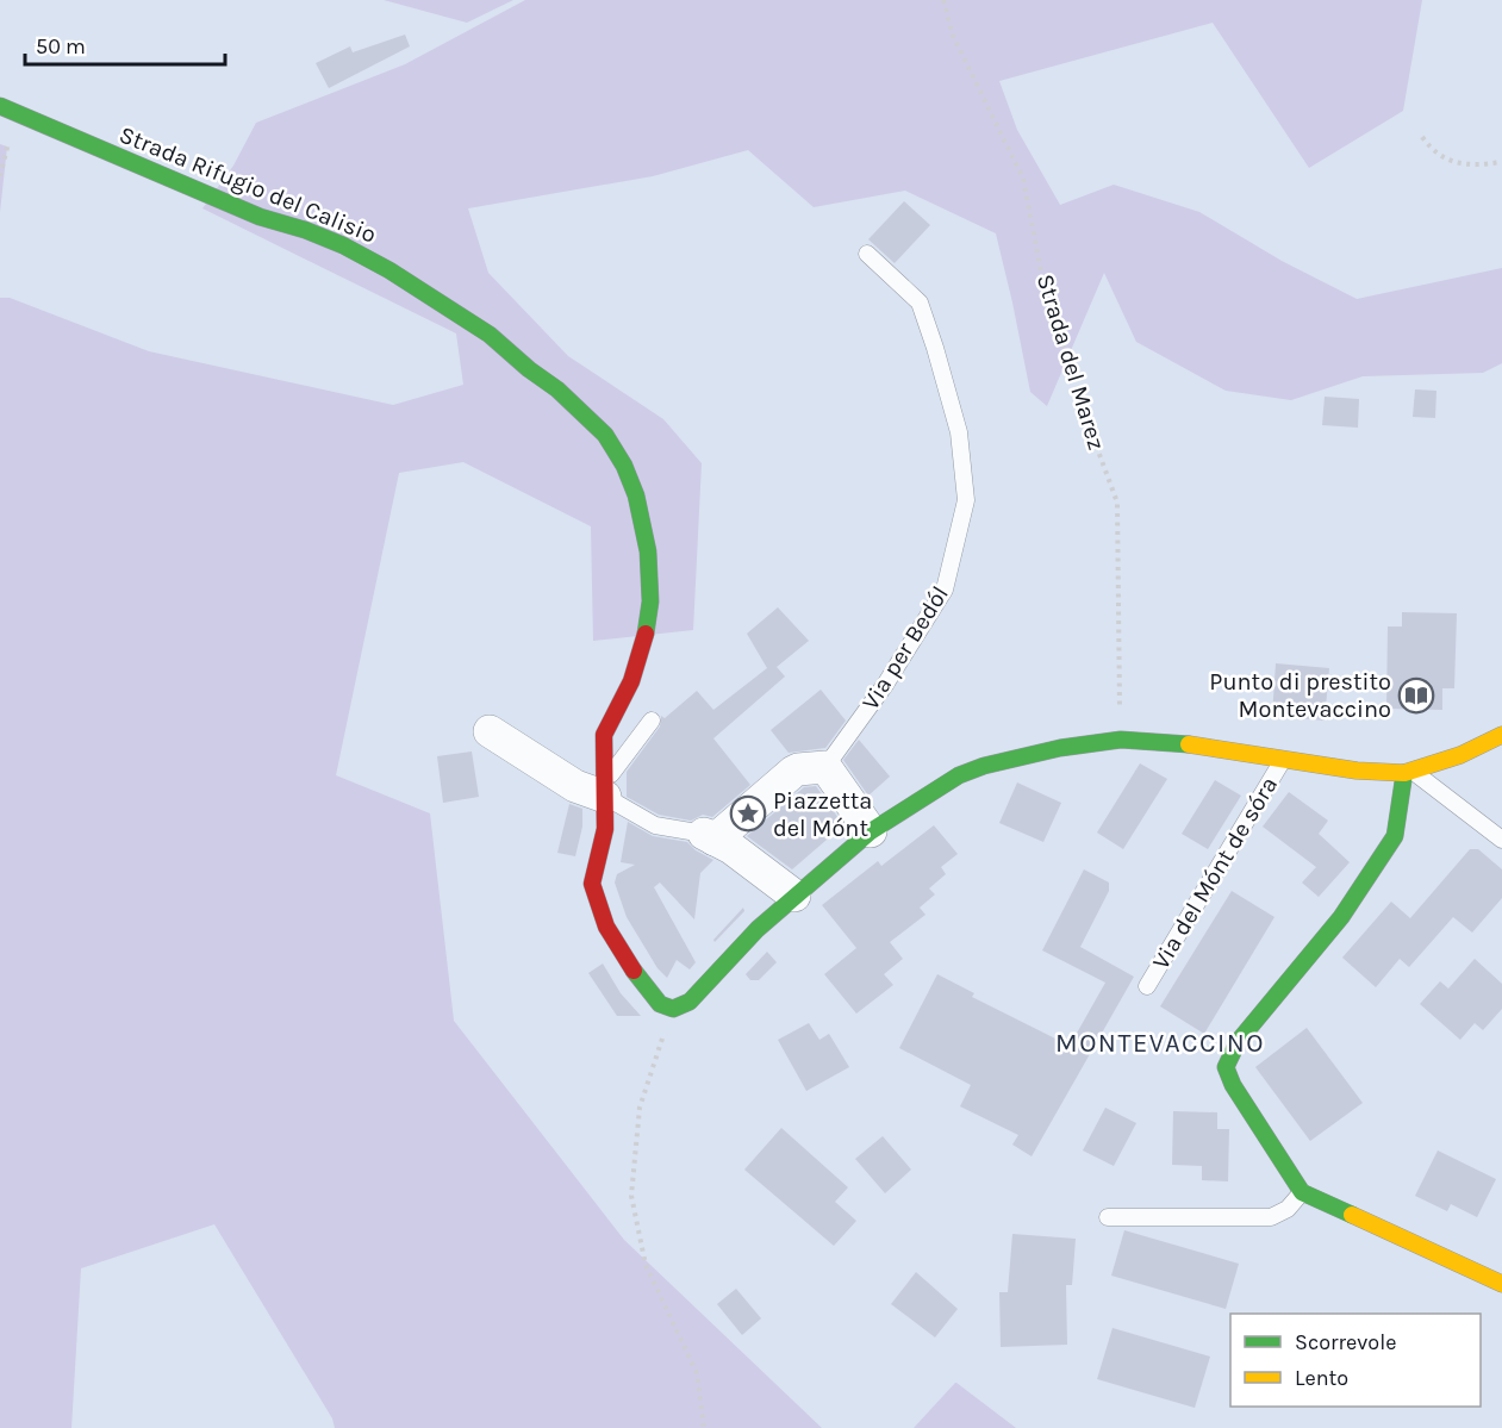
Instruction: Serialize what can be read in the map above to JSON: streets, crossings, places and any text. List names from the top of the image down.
{
  "streets": {
    "street": ["Strada Rifugio del Calisio", "Via del Mónt de sóra"],
    "lane": ["Via per Bedól"],
    "path": ["Strada del Marez"]
  },
  "crossings": [
    ["Strada del Marez", "Via del Mónt de sóra"]
  ],
  "districts": ["MONTEVACCINO"],
  "places": {
    "library": ["Punto di prestito Montevaccino"],
    "place": ["Piazzetta del Mónt"]
  },
  "legend": ["Scorrevole", "Lento"],
  "scale_bar": "50 m"
}
